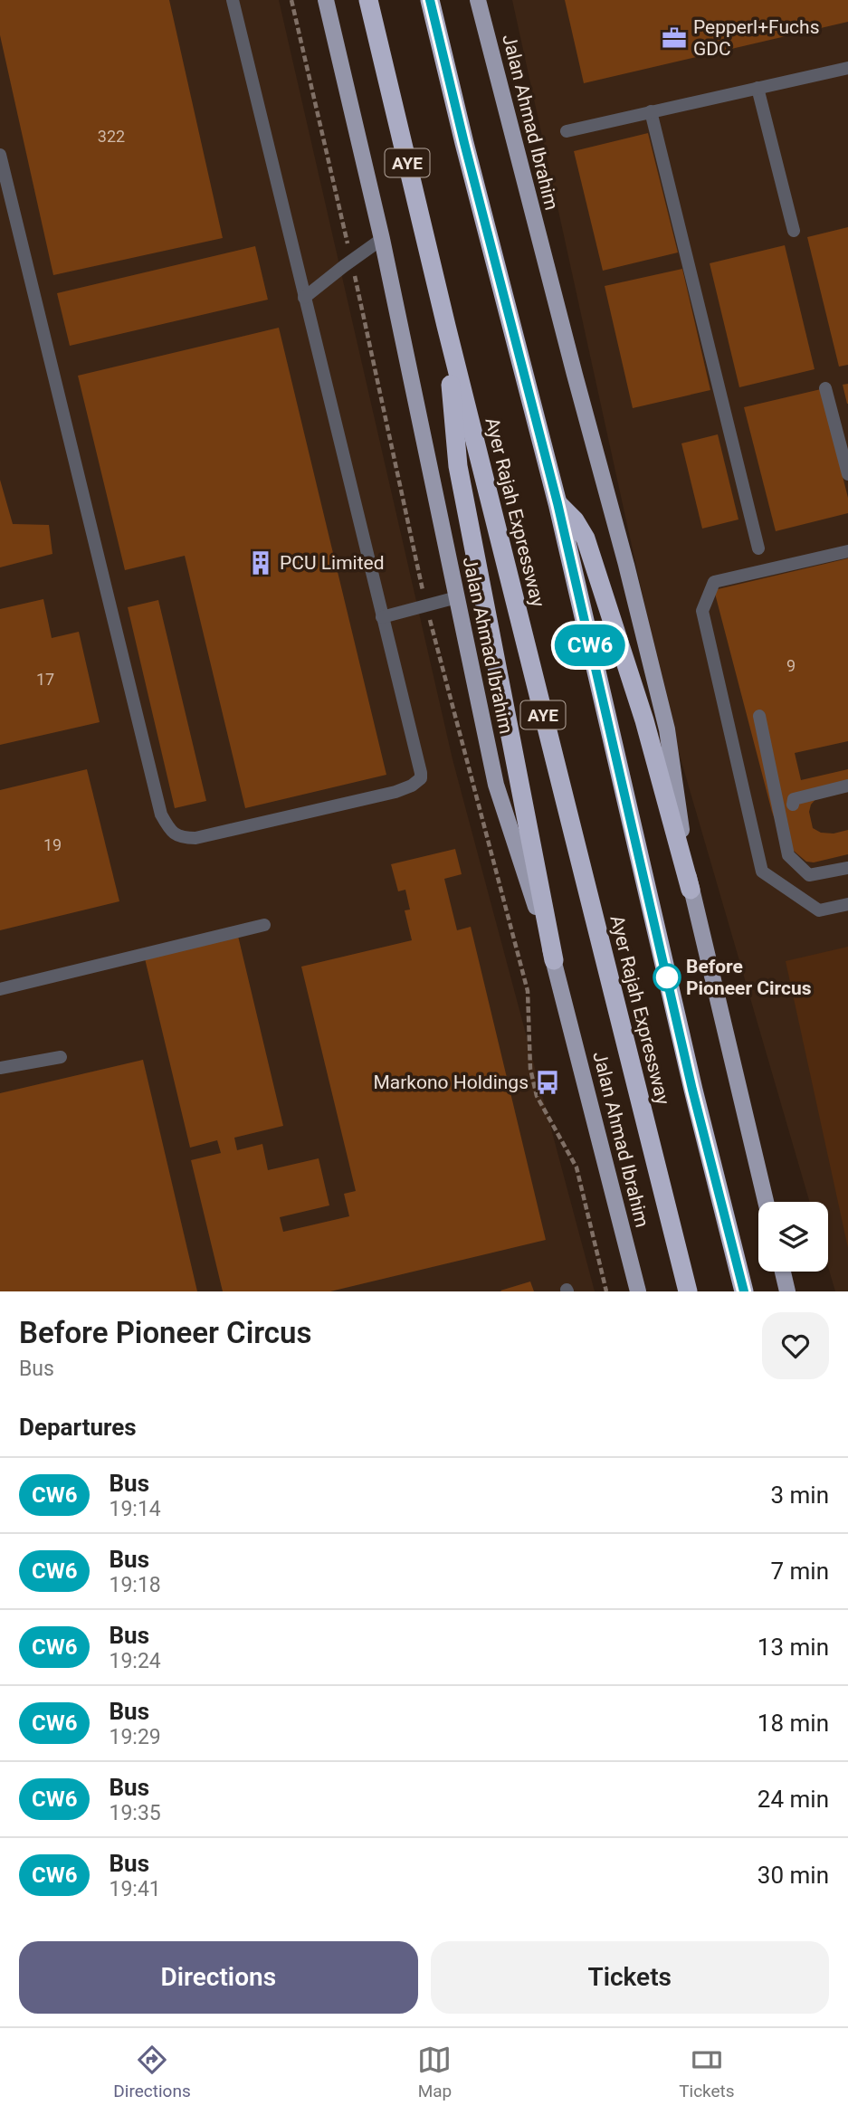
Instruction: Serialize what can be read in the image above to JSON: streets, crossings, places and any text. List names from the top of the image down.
{
  "streets": {
    "highway": ["AYE", "Ayer Rajah Expressway"],
    "main road": ["Jalan Ahmad Ibrahim"]
  },
  "places": {
    "office": ["Pepperl+Fuchs GDC"],
    "building": ["PCU Limited"],
    "other": ["Before Pioneer Circus"],
    "bus stop": ["Markono Holdings"]
  },
  "lines": ["bus line CW6"],
  "house_numbers": [
    "322",
    "9",
    "17",
    "19"
  ],
  "page": {
    "on_map": "CW6",
    "heading": [
      ["Before Pioneer Circus", "Bus"],
      "Departures"
    ],
    "list": [
      {
        "mark": "CW6",
        "name": "Bus",
        "note": "19:14",
        "value": "3 min"
      },
      {
        "mark": "CW6",
        "name": "Bus",
        "note": "19:18",
        "value": "7 min"
      },
      {
        "mark": "CW6",
        "name": "Bus",
        "note": "19:24",
        "value": "13 min"
      },
      {
        "mark": "CW6",
        "name": "Bus",
        "note": "19:29",
        "value": "18 min"
      },
      {
        "mark": "CW6",
        "name": "Bus",
        "note": "19:35",
        "value": "24 min"
      },
      {
        "mark": "CW6",
        "name": "Bus",
        "note": "19:41",
        "value": "30 min"
      }
    ],
    "buttons": ["Directions", "Tickets"],
    "tabs": ["Directions", "Map", "Tickets"]
  }
}
